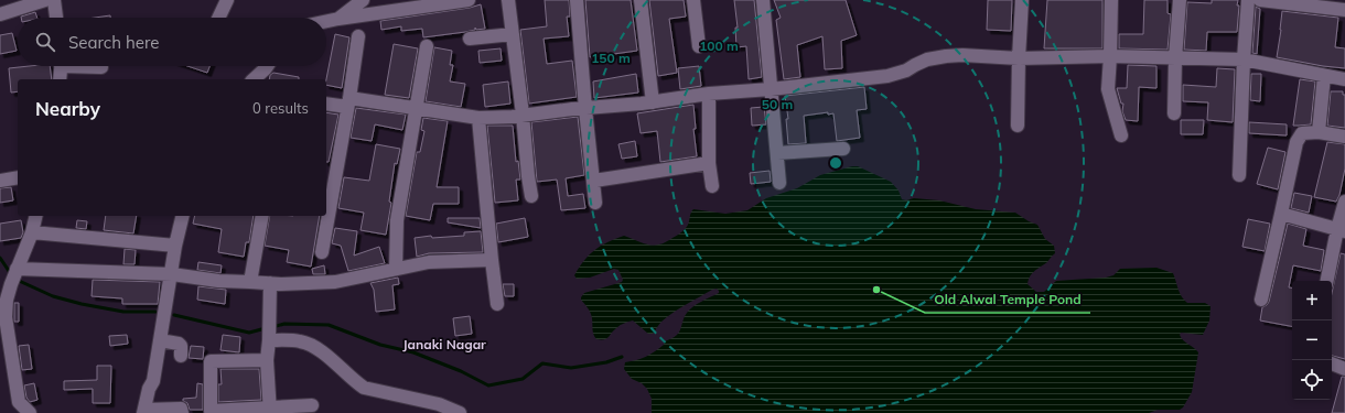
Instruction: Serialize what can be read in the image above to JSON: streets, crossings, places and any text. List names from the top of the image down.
{
  "districts": ["Janaki Nagar"],
  "places": ["Old Alwal Temple Pond"],
  "page": {
    "search": "Search here",
    "heading": ["Nearby", "0 results"],
    "map_buttons": ["+", "−"]
  },
  "rings": ["100 m", "150 m", "50 m"]
}
